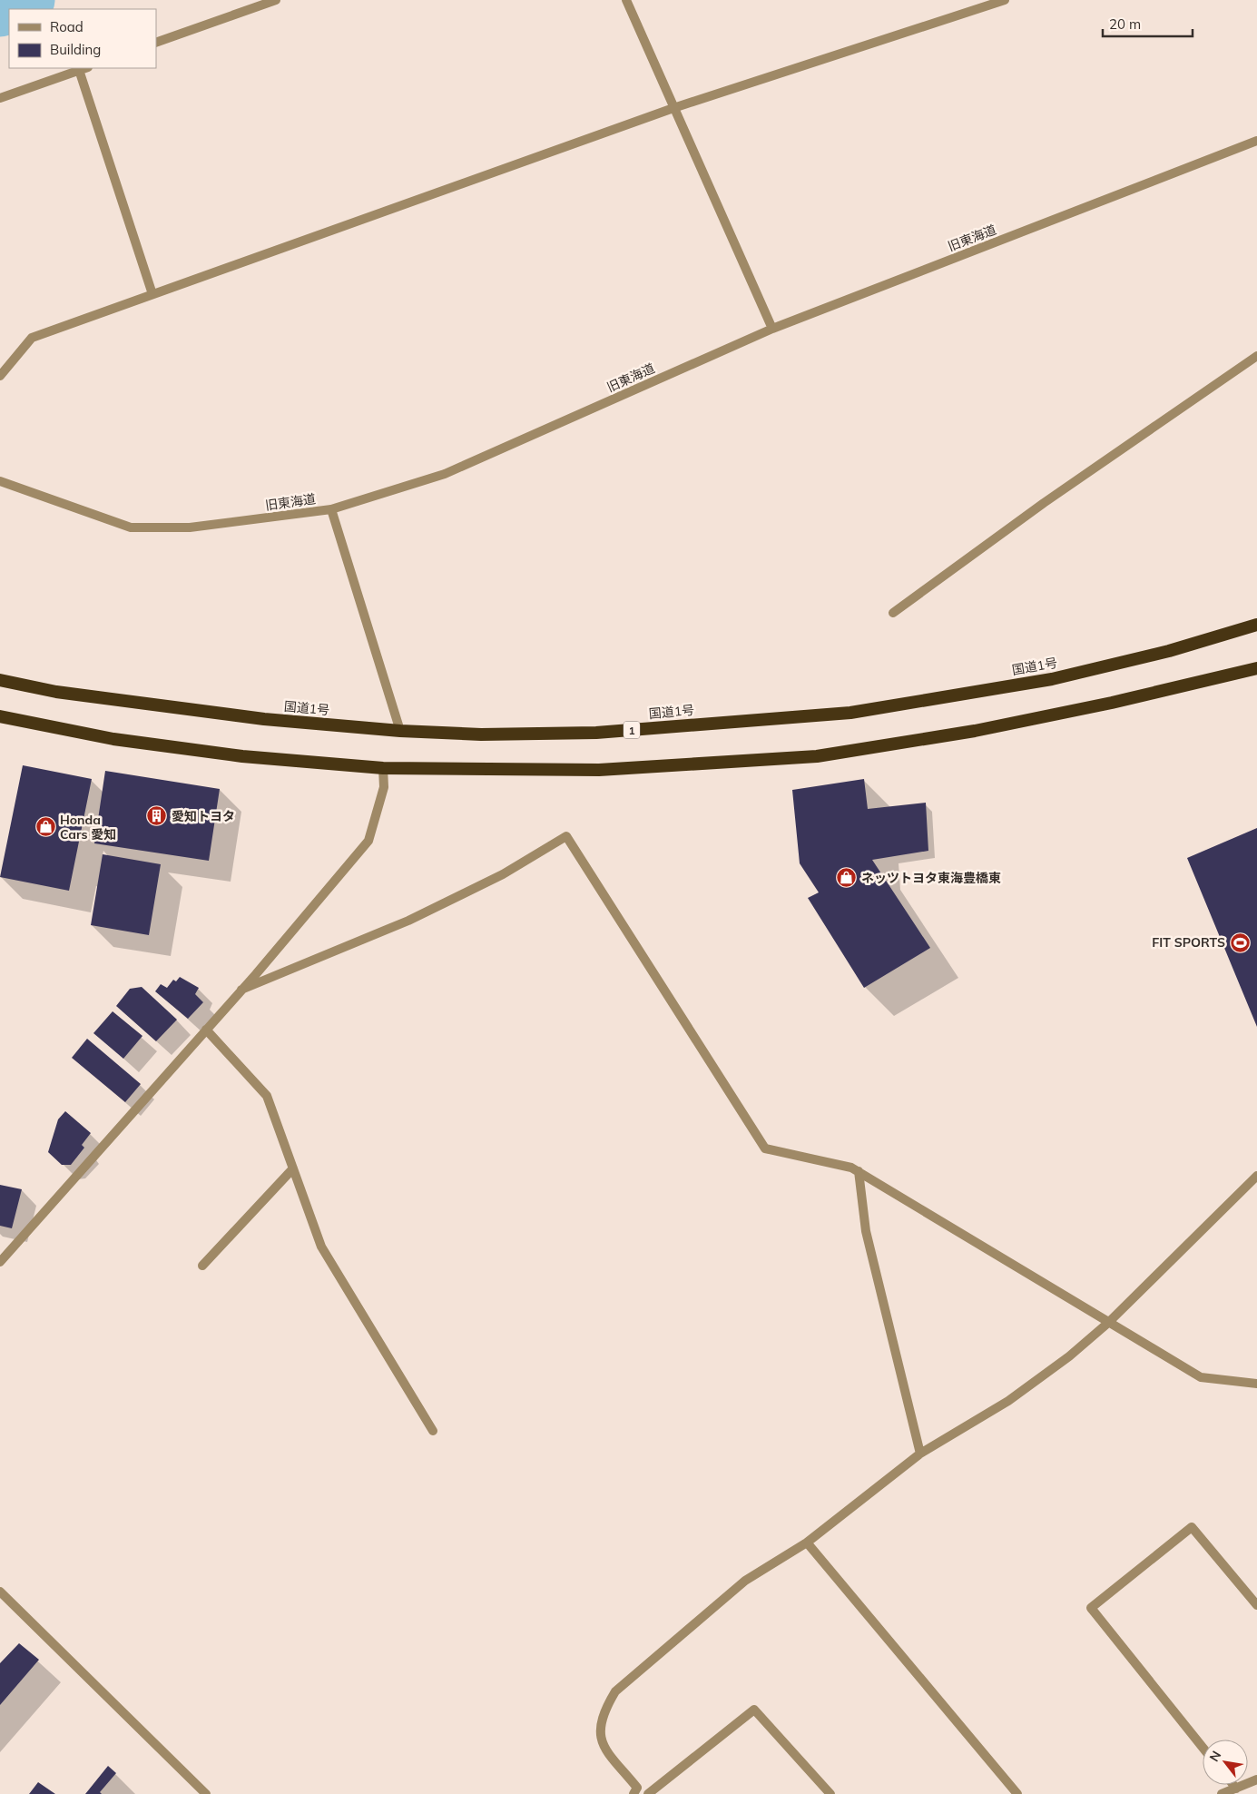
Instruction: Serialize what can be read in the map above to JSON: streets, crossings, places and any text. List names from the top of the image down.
{
  "streets": {
    "highway": ["国道1号", "1"],
    "street": ["旧東海道"]
  },
  "places": {
    "building": ["愛知トヨタ"],
    "shop": ["Honda Cars 愛知", "ネッツトヨタ東海豊橋東"],
    "sports": ["FIT SPORTS"]
  },
  "legend": ["Road", "Building"],
  "scale_bar": "20 m",
  "north": "top left"
}
